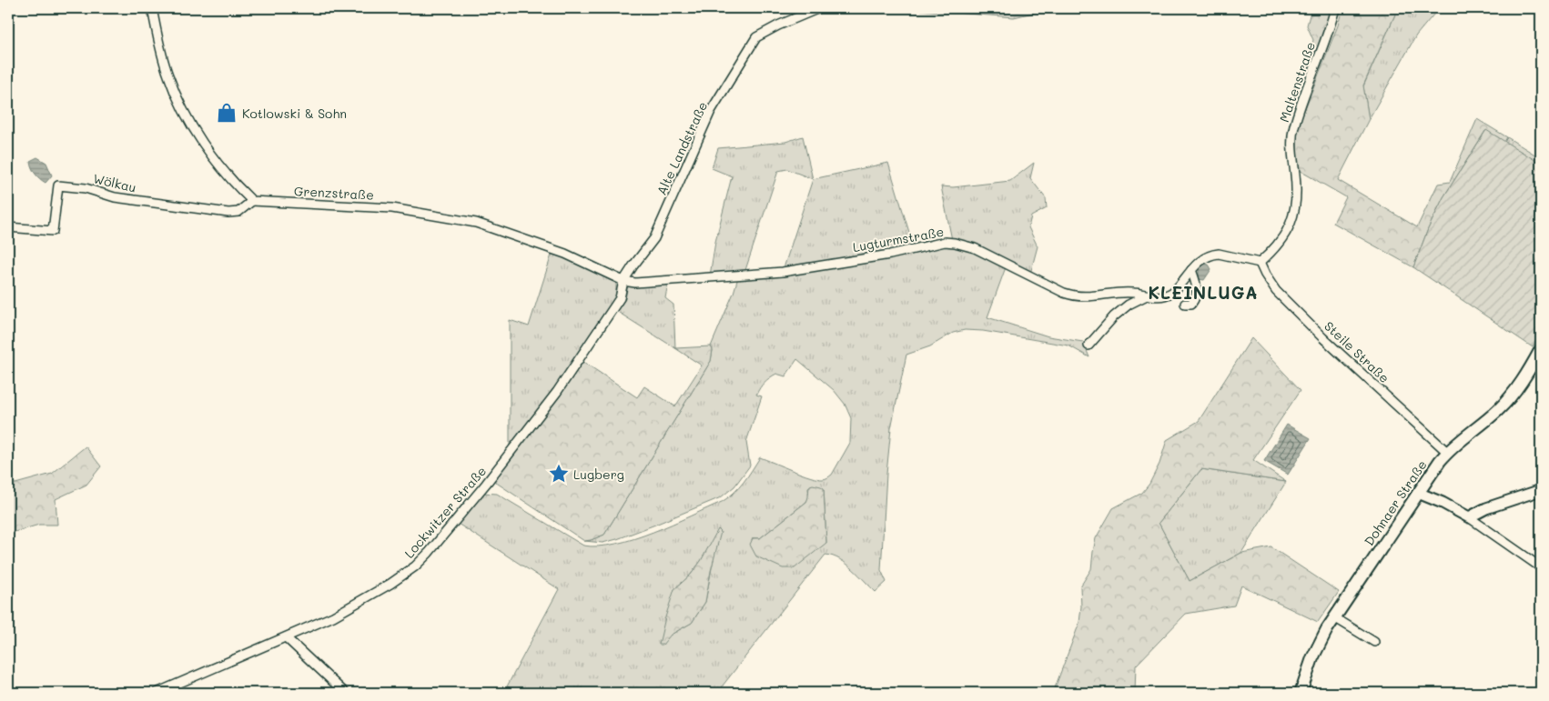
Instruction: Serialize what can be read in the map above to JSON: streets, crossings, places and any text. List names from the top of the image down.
{
  "streets": {
    "main road": ["Dohnaer Straße"],
    "street": [
      "Maltenstraße",
      "Alte Landstraße",
      "Wölkau",
      "Grenzstraße",
      "Lugturmstraße",
      "Steile Straße",
      "Lockwitzer Straße"
    ]
  },
  "crossings": [
    ["Maltenstraße", "Steile Straße"],
    ["Alte Landstraße", "Grenzstraße"],
    ["Alte Landstraße", "Lugturmstraße"],
    ["Alte Landstraße", "Lockwitzer Straße"],
    ["Wölkau", "Grenzstraße"],
    ["Grenzstraße", "Lugturmstraße"],
    ["Grenzstraße", "Lockwitzer Straße"],
    ["Lugturmstraße", "Lockwitzer Straße"],
    ["Steile Straße", "Dohnaer Straße"]
  ],
  "districts": ["KLEINLUGA"],
  "places": {
    "shop": ["Kotlowski & Sohn"],
    "place": ["Lugberg"]
  }
}
